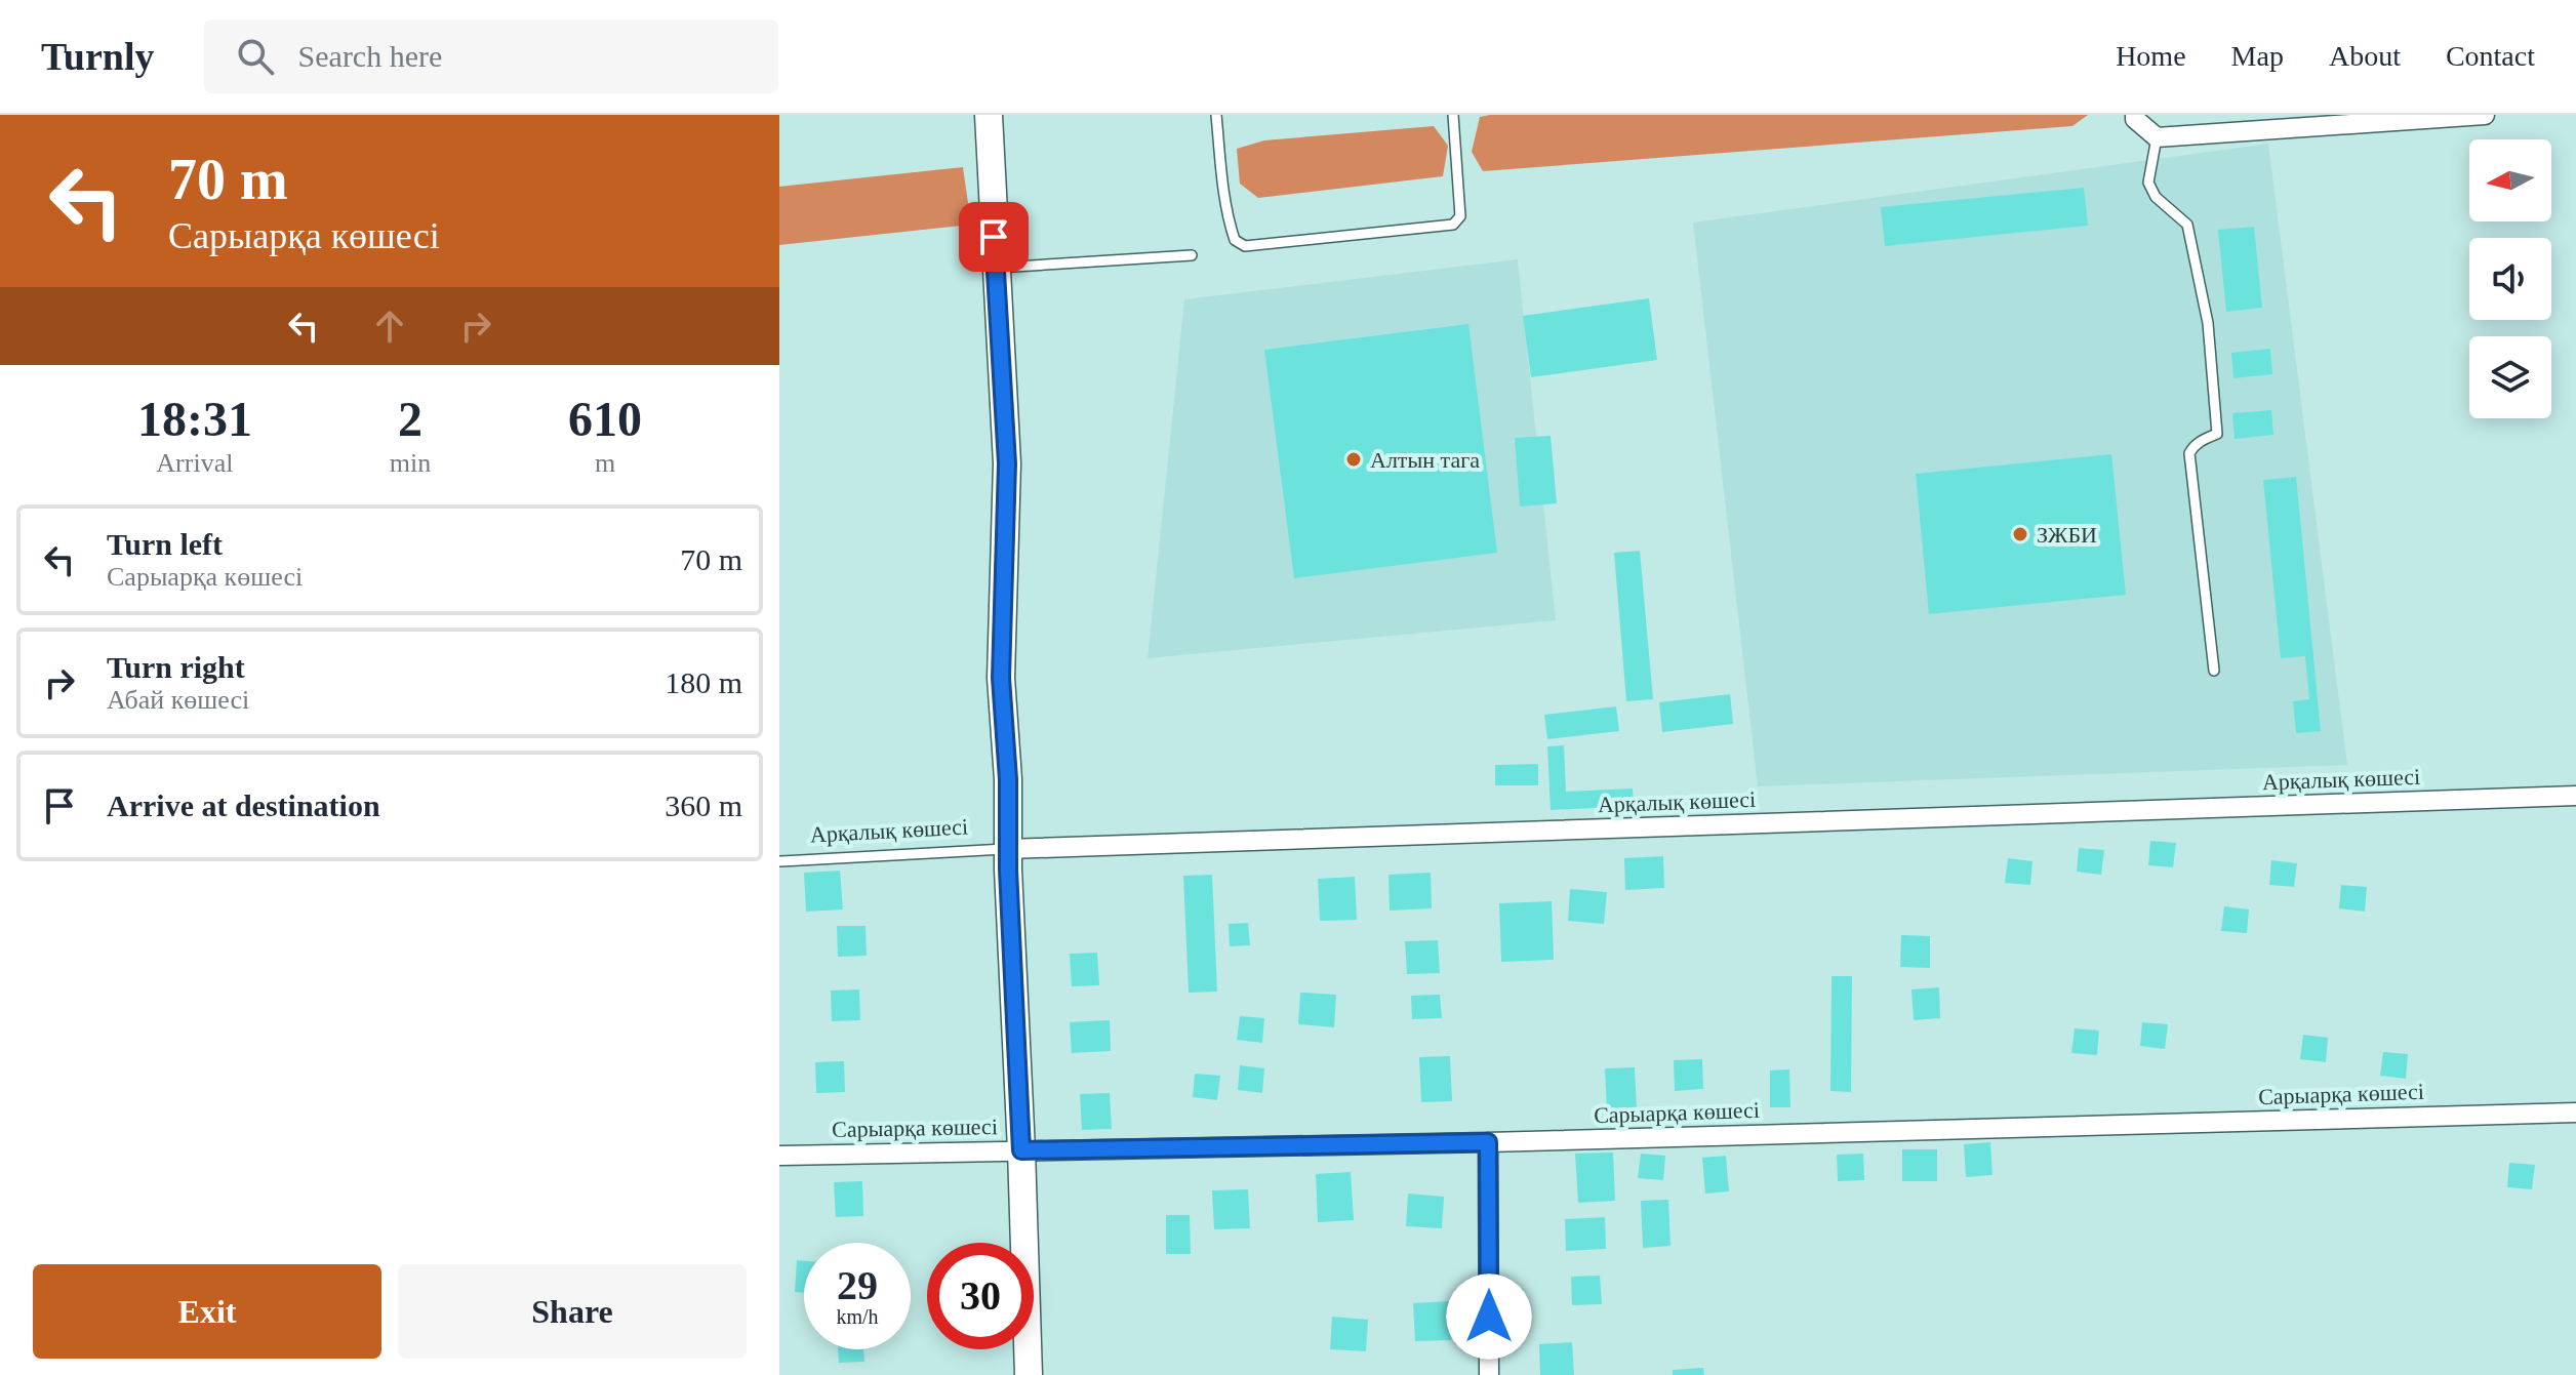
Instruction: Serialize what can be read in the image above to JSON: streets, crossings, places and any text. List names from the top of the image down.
{
  "streets": {
    "street": ["Арқалық көшесі", "Сарыарқа көшесі"]
  },
  "places": ["Алтын тага", "ЗЖБИ"],
  "north": "left",
  "page": {
    "header": "Turnly",
    "search": "Search here",
    "nav": [
      "Home",
      "Map",
      "About",
      "Contact"
    ],
    "turn": ["70 m", "Сарыарқа көшесі"],
    "eta": [
      "18:31",
      "Arrival",
      "2",
      "min",
      "610",
      "m"
    ],
    "list": [
      {
        "name": "Turn left",
        "note": "Сарыарқа көшесі",
        "value": "70 m"
      },
      {
        "name": "Turn right",
        "note": "Абай көшесі",
        "value": "180 m"
      },
      {
        "name": "Arrive at destination",
        "value": "360 m"
      }
    ],
    "speed": "29 km/h",
    "limit": "30",
    "buttons": ["Exit", "Share"]
  }
}
